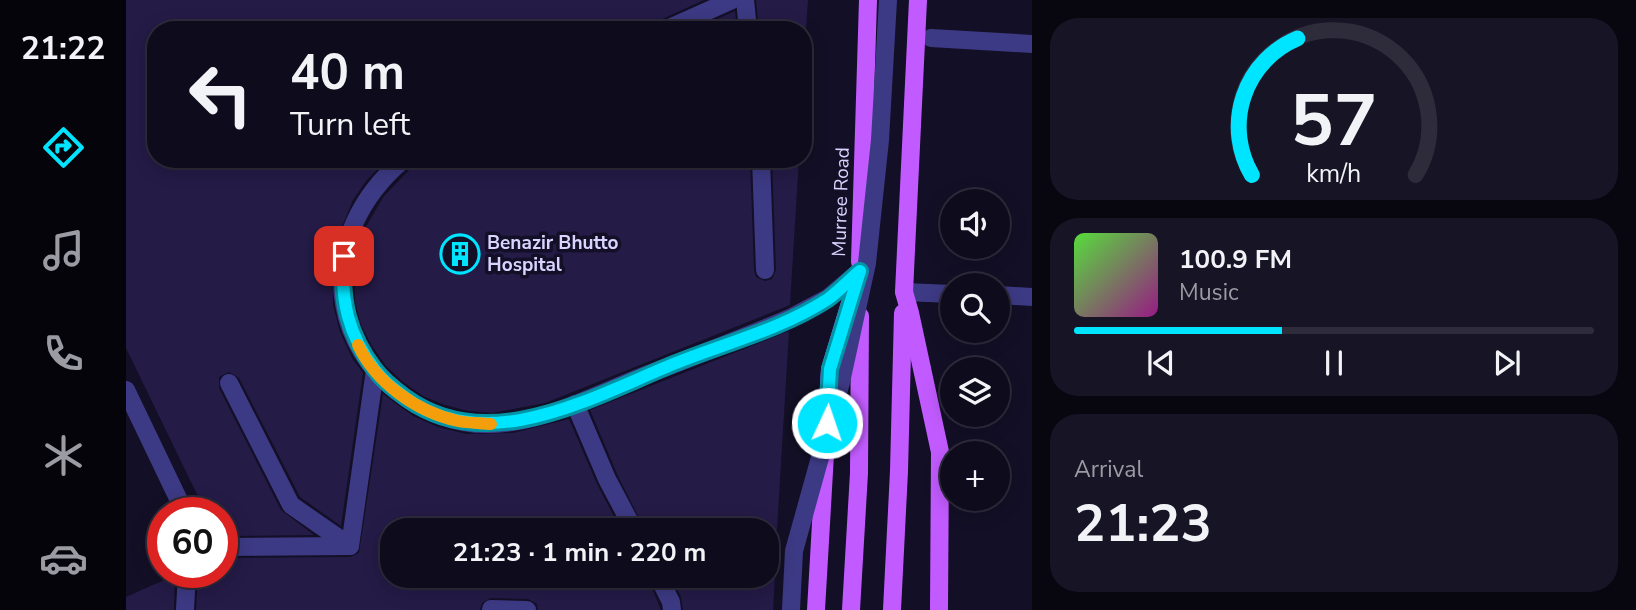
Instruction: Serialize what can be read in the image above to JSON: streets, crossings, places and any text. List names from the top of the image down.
{
  "streets": {
    "main road": ["Murree Road"]
  },
  "places": {
    "building": ["Benazir Bhutto Hospital"]
  },
  "page": {
    "tabs": "21:22",
    "turn": ["40 m", "Turn left"],
    "map_buttons": "+",
    "song": ["100.9 FM", "Music"],
    "tile": ["Arrival", "21:23"],
    "limit": "60",
    "trip": "21:23 · 1 min · 220 m",
    "gauge": ["57", "km/h"]
  }
}
